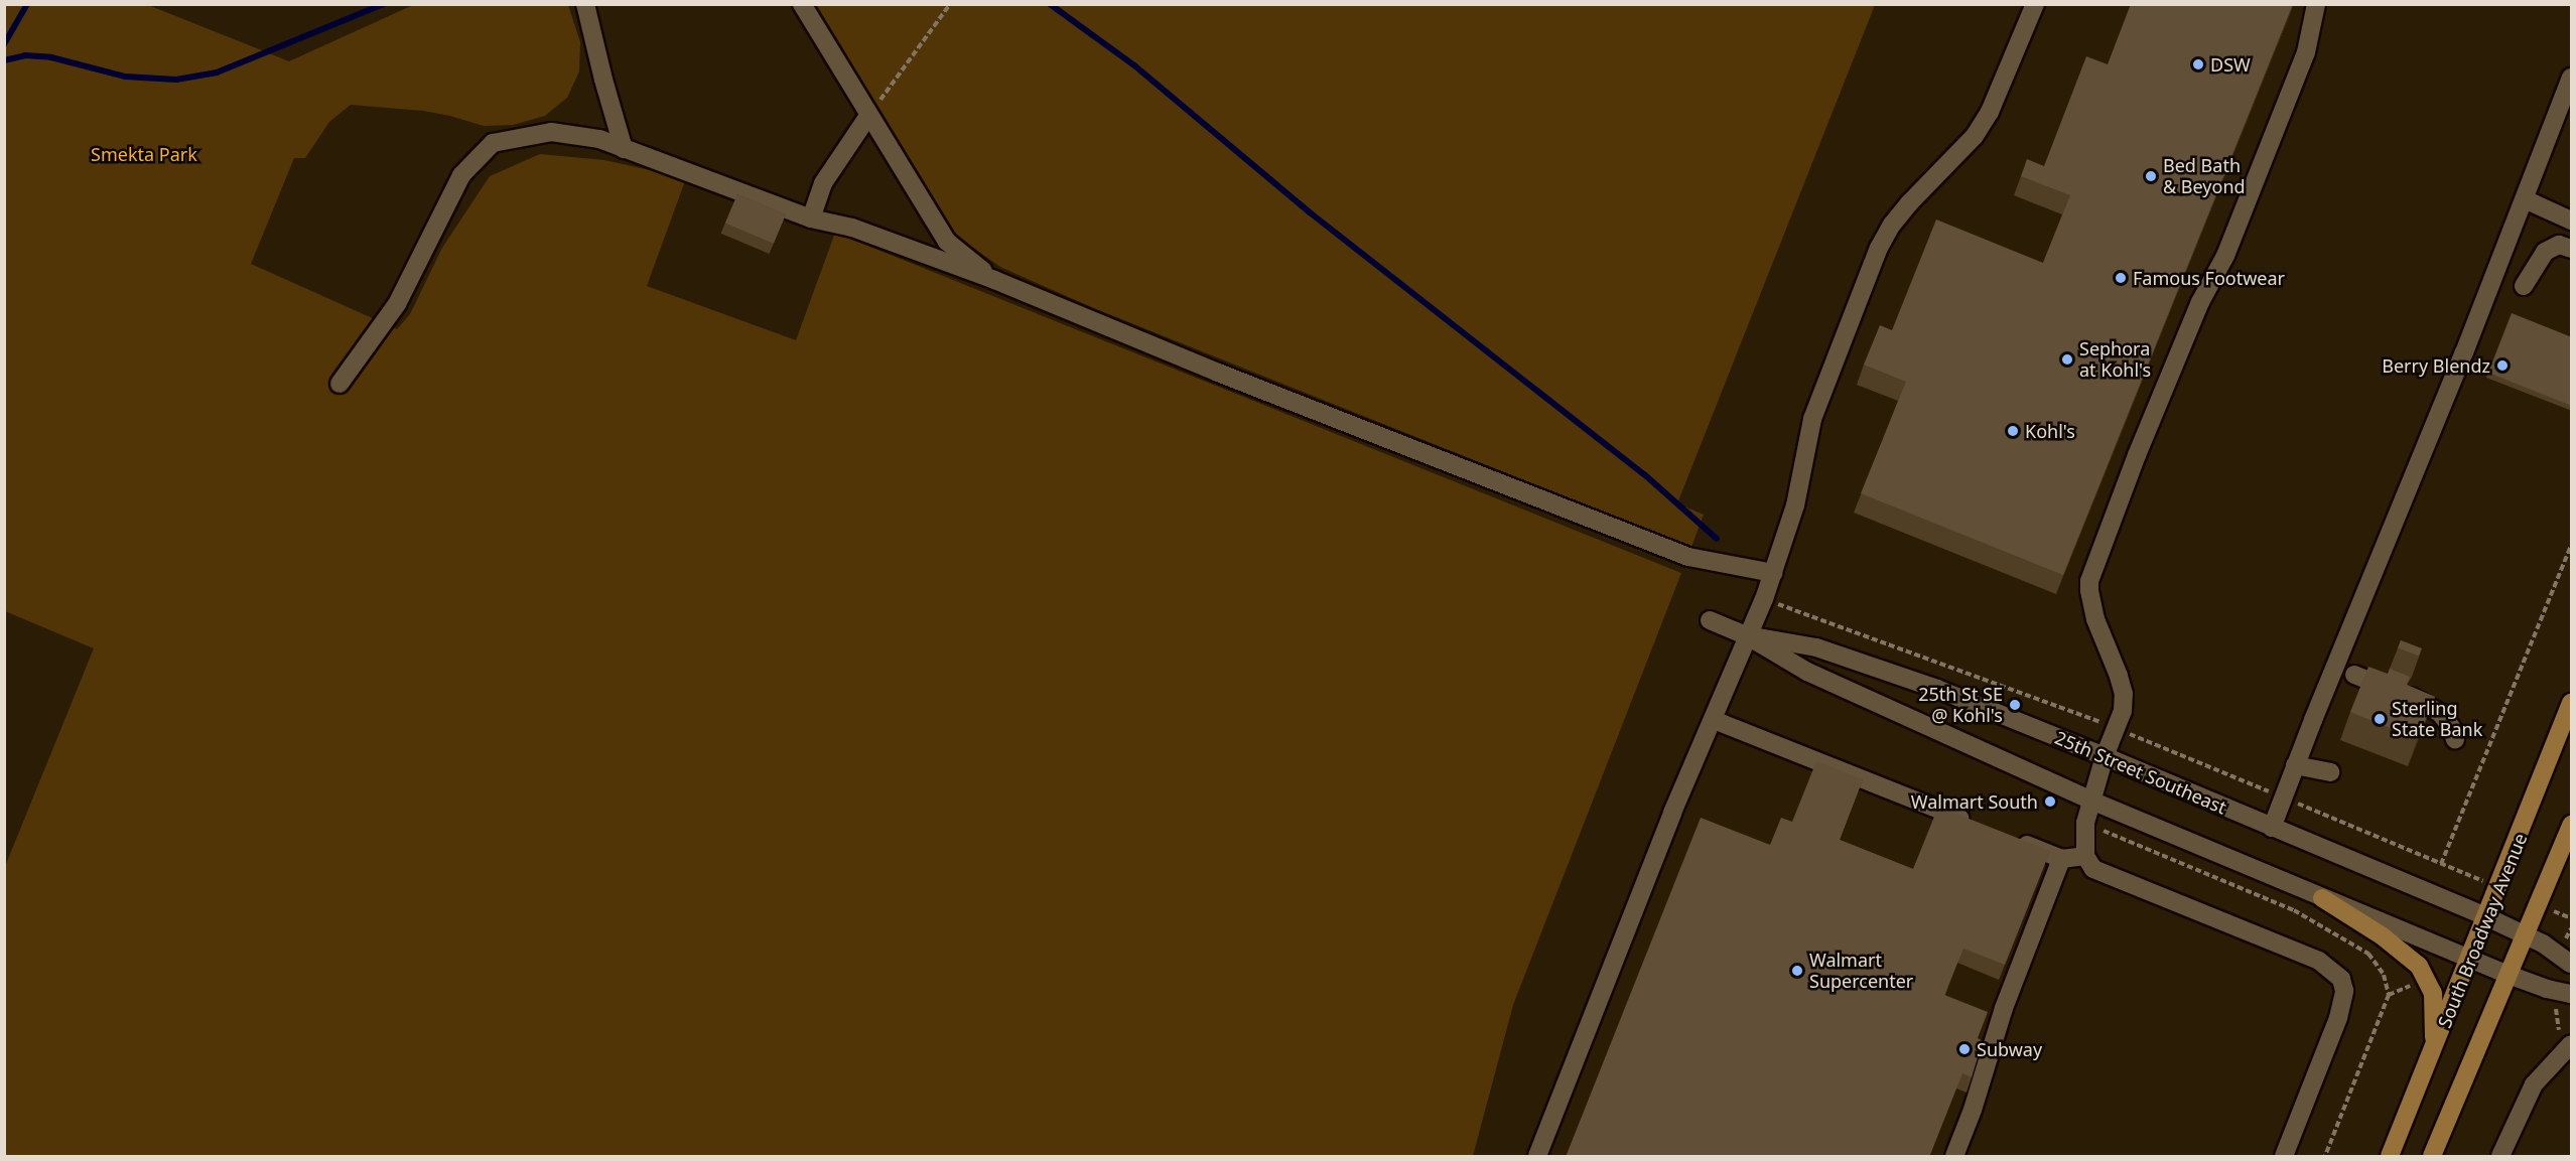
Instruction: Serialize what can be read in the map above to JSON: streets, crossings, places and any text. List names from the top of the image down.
{
  "streets": {
    "main road": ["South Broadway Avenue"],
    "street": ["25th Street Southeast"]
  },
  "crossings": [
    ["25th Street Southeast", "South Broadway Avenue"]
  ],
  "parks": ["Smekta Park"],
  "places": [
    "DSW",
    "Bed Bath & Beyond",
    "Famous Footwear",
    "Sephora at Kohl's",
    "Berry Blendz",
    "Kohl's",
    "25th St SE @ Kohl's",
    "Sterling State Bank",
    "Walmart South",
    "Walmart Supercenter",
    "Subway"
  ]
}
